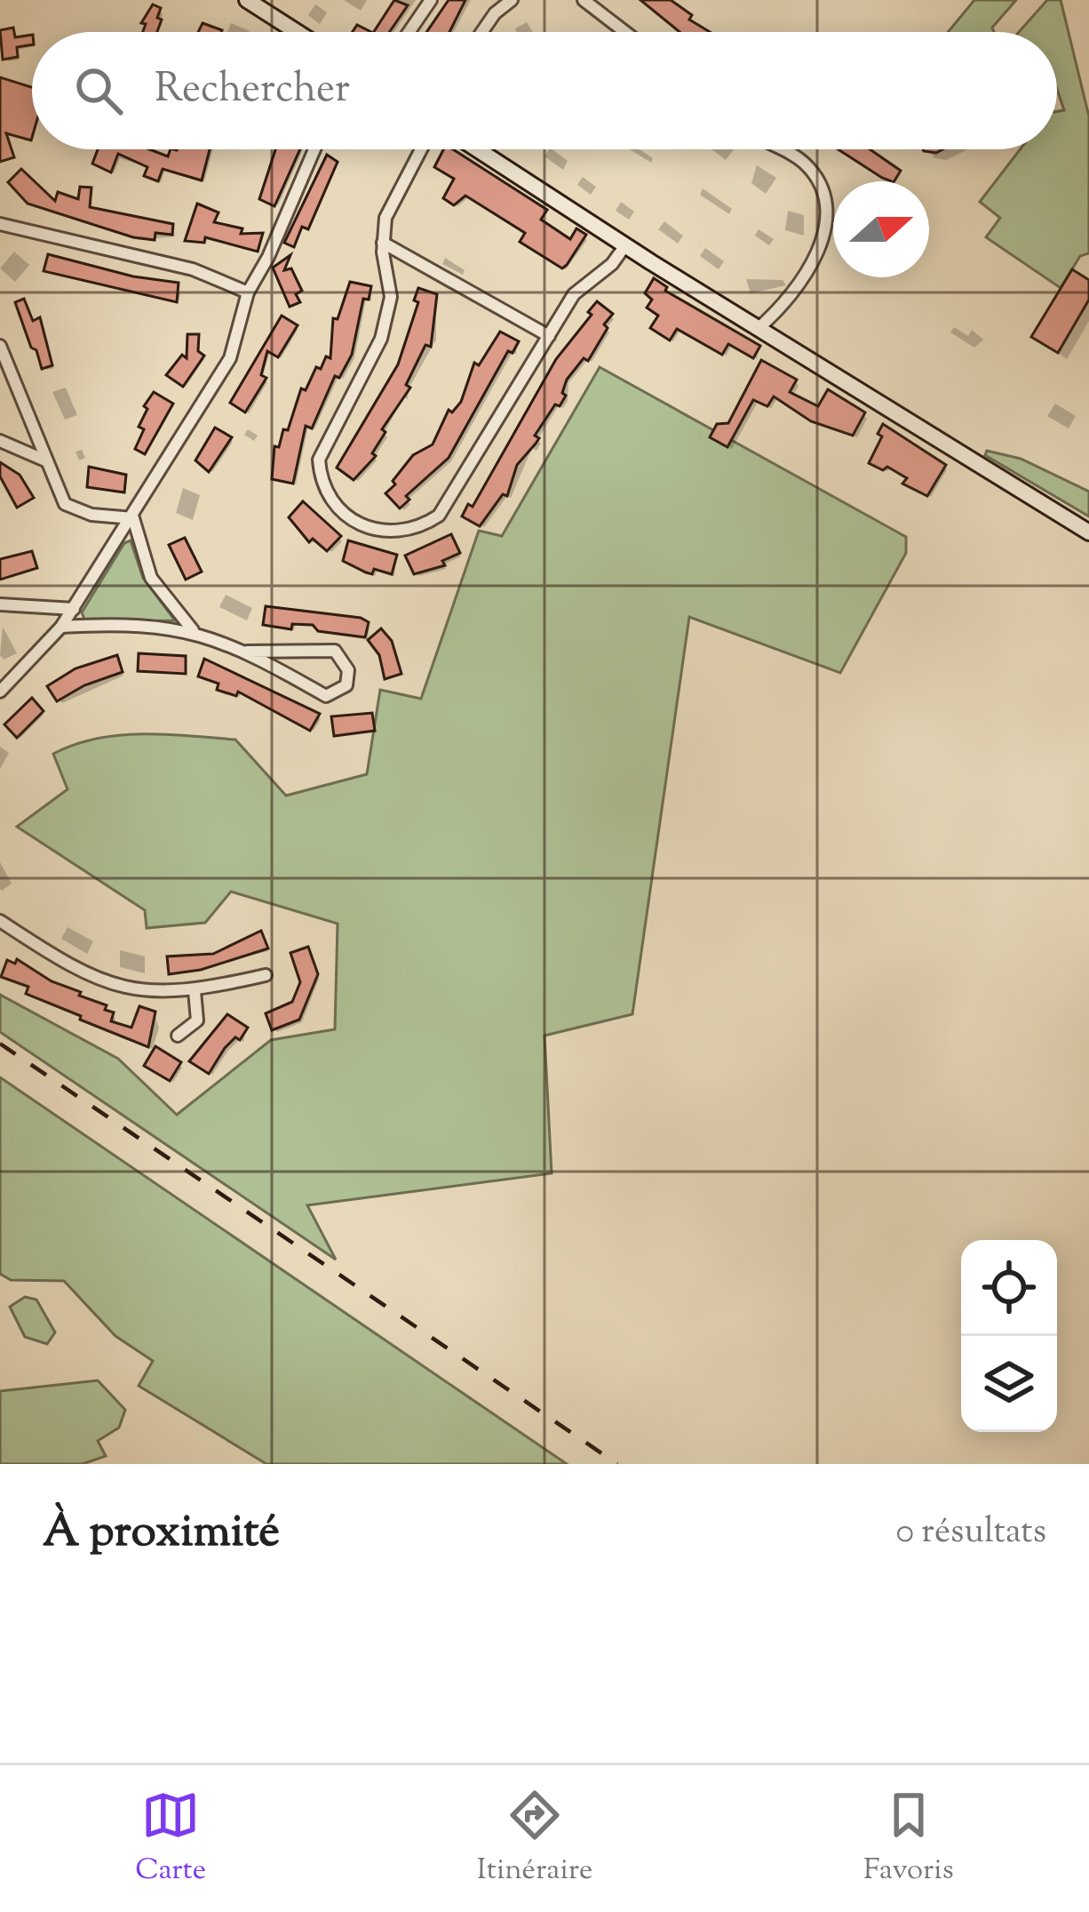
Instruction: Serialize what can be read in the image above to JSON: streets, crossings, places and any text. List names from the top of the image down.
{
  "north": "right",
  "page": {
    "search": "Rechercher",
    "heading": ["À proximité", "0 résultats"],
    "nav": ["Carte", "Itinéraire", "Favoris"]
  }
}
